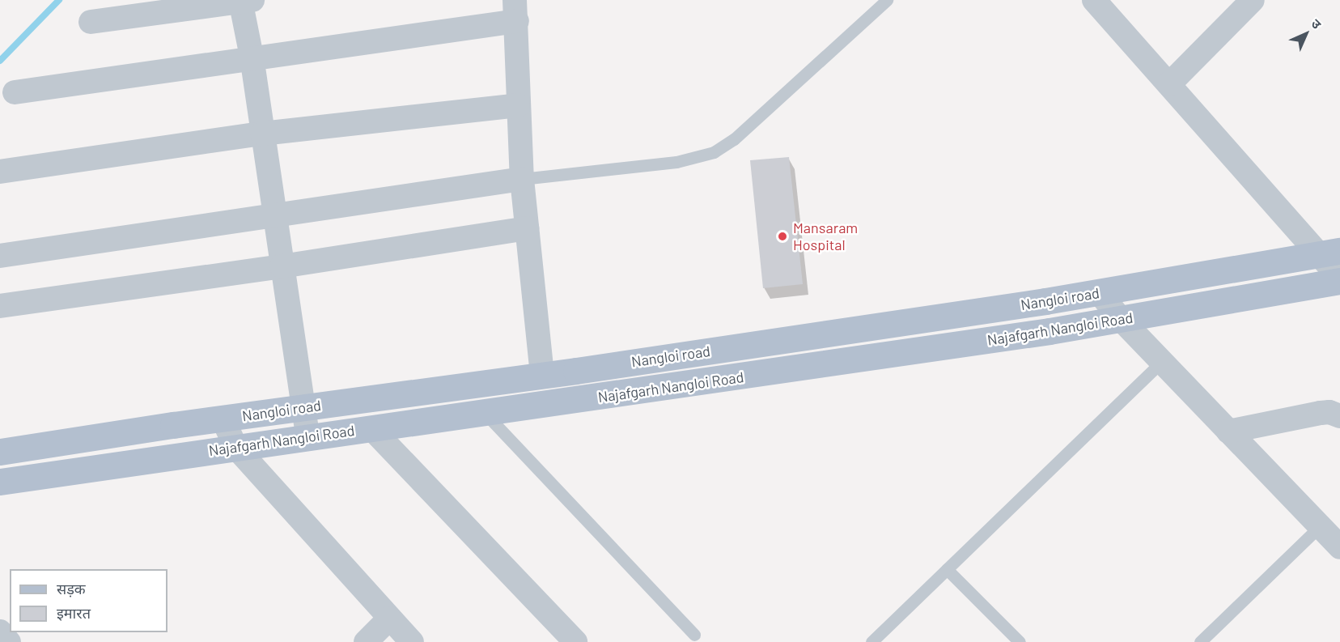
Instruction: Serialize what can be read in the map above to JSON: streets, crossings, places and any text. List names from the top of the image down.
{
  "streets": {
    "main road": ["Nangloi road", "Najafgarh Nangloi Road"]
  },
  "places": ["Mansaram Hospital"],
  "legend": ["सड़क", "इमारत"],
  "north": "top right"
}
